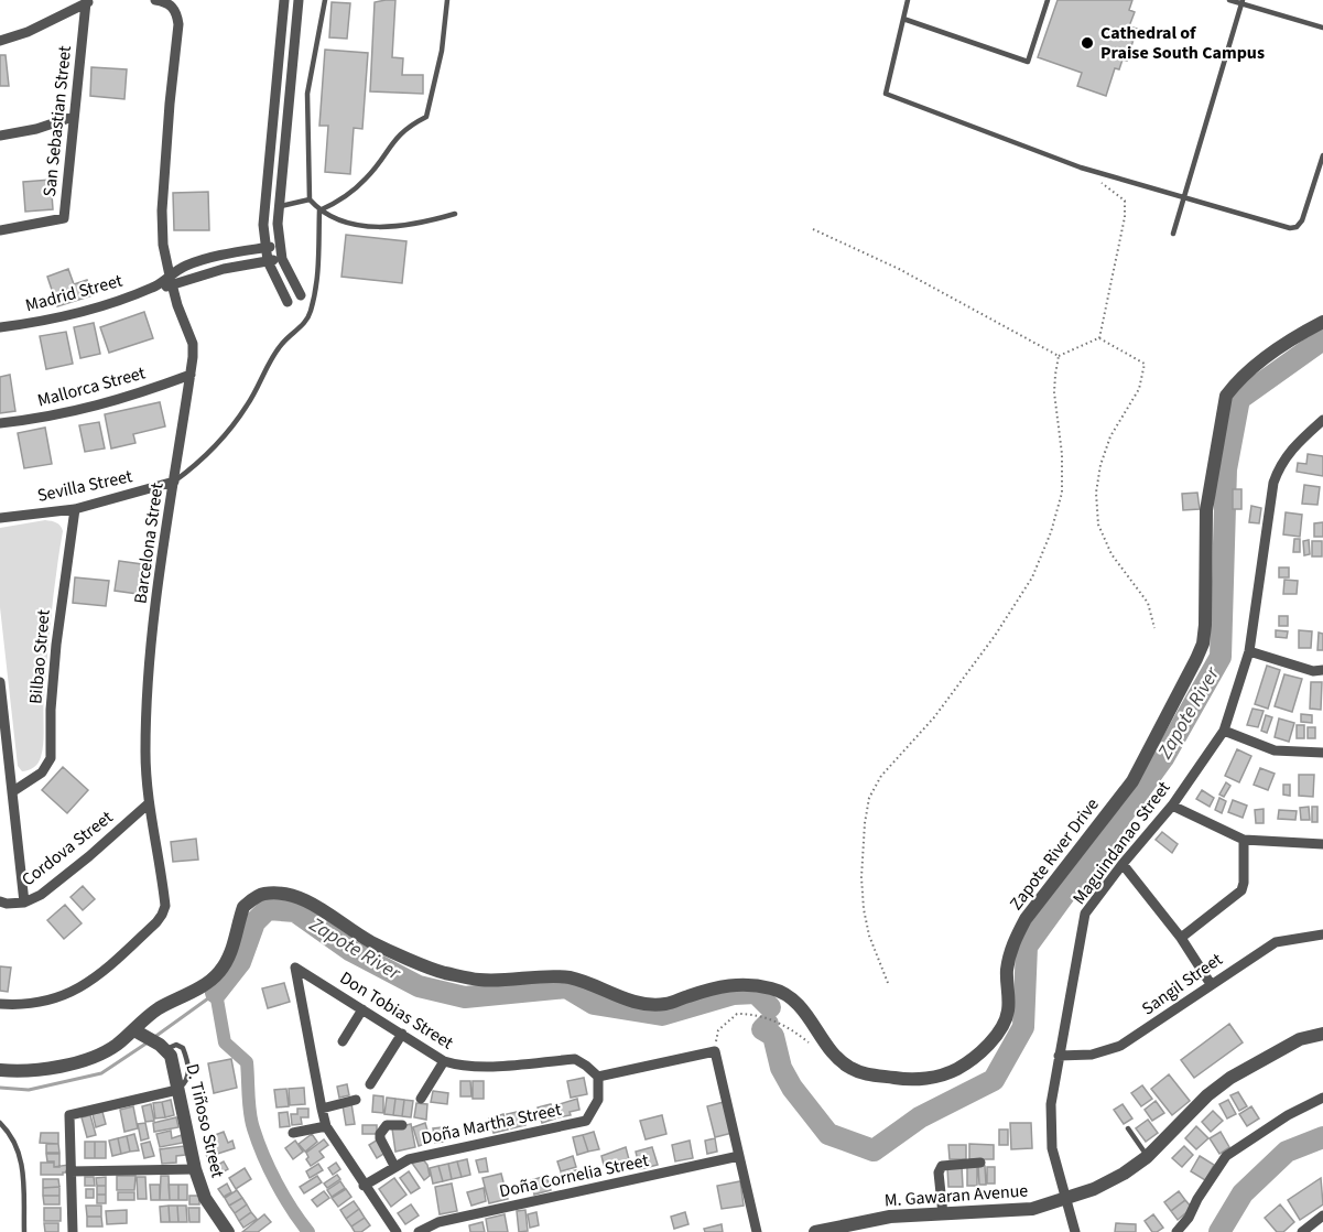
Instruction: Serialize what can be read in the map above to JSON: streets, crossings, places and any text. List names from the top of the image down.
{
  "streets": {
    "street": [
      "San Sebastian Street",
      "Madrid Street",
      "Mallorca Street",
      "Sevilla Street",
      "Barcelona Street",
      "Bilbao Street",
      "Maguindanao Street",
      "Cordova Street",
      "Zapote River Drive",
      "Sangil Street",
      "Don Tobias Street",
      "D. Tiñoso Street",
      "Doña Martha Street",
      "Doña Cornelia Street",
      "M. Gawaran Avenue"
    ]
  },
  "crossings": [
    ["Madrid Street", "Barcelona Street"],
    ["Mallorca Street", "Barcelona Street"],
    ["Sevilla Street", "Barcelona Street"],
    ["Sevilla Street", "Bilbao Street"],
    ["Barcelona Street", "Cordova Street"],
    ["Maguindanao Street", "Sangil Street"],
    ["Maguindanao Street", "M. Gawaran Avenue"],
    ["Zapote River Drive", "D. Tiñoso Street"],
    ["Don Tobias Street", "Doña Martha Street"]
  ],
  "water": ["Zapote River"],
  "places": ["Cathedral of Praise South Campus"]
}
